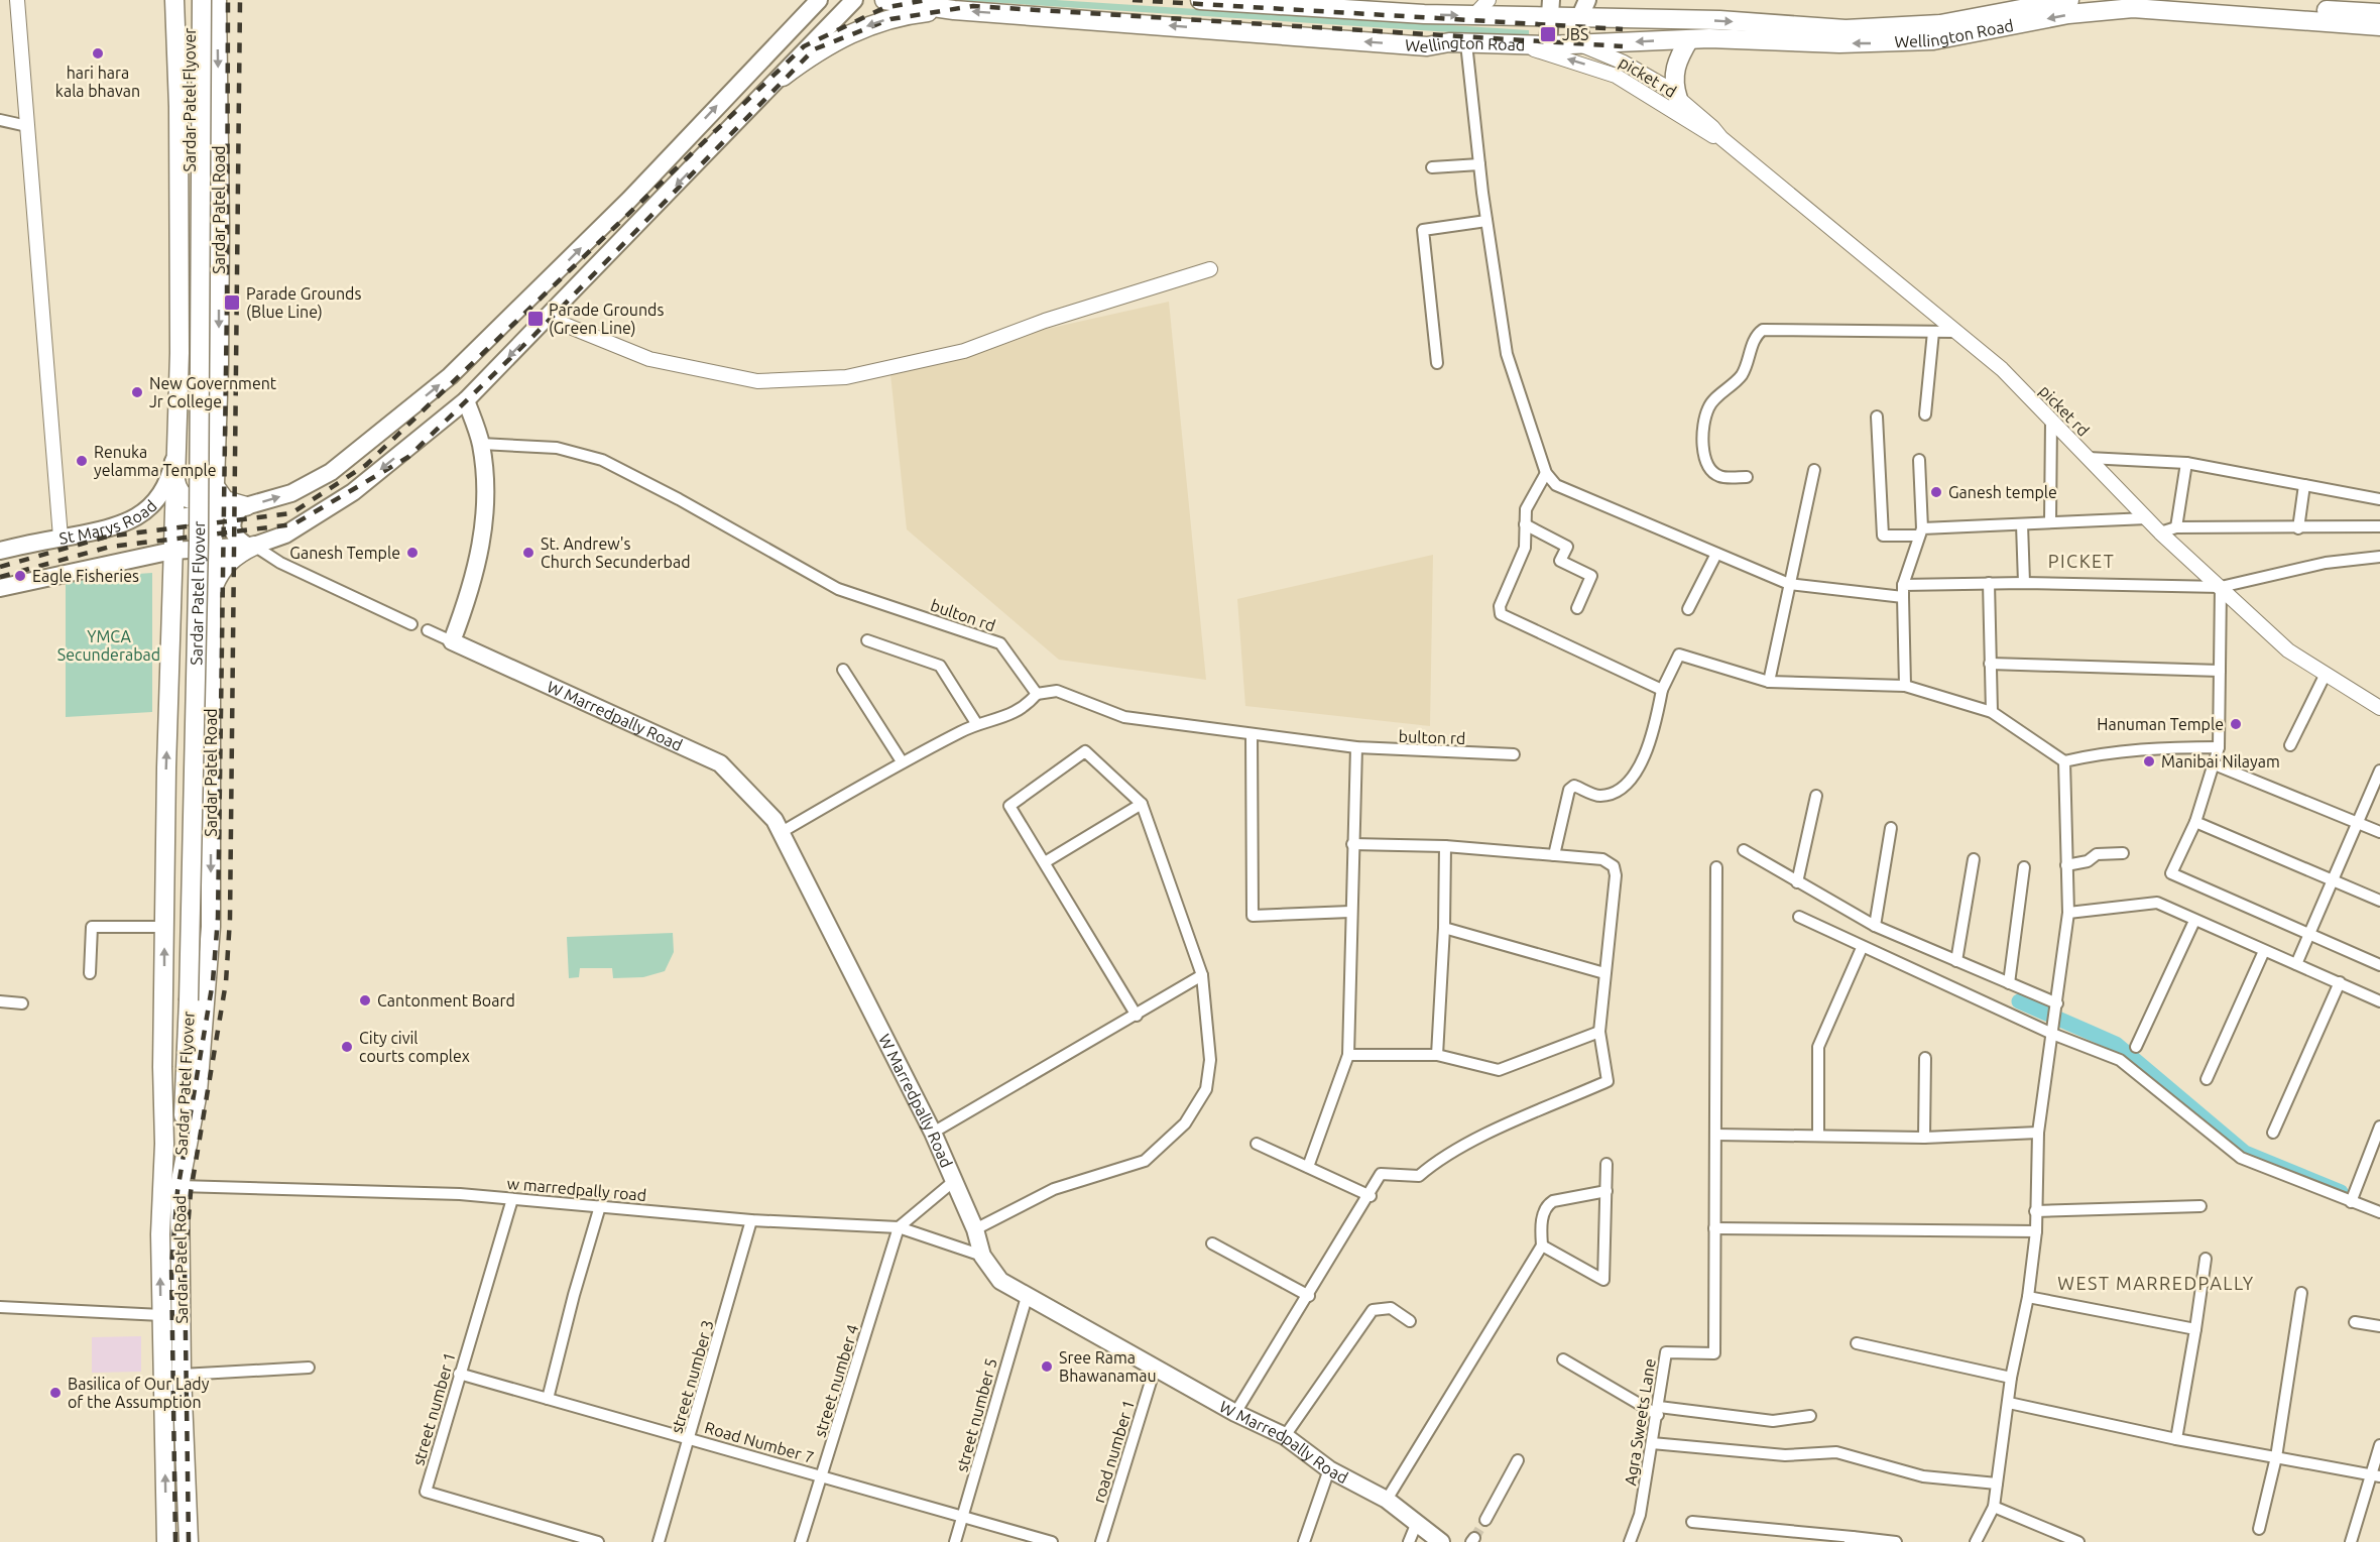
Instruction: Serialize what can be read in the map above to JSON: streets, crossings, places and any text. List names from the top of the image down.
{
  "streets": {
    "main road": [
      "Wellington Road",
      "Sardar Patel Flyover",
      "Sardar Patel Road",
      "St Marys Road",
      "W Marredpally Road"
    ],
    "street": [
      "picket rd",
      "bulton rd",
      "w marredpally road",
      "street number 3",
      "street number 4",
      "street number 1",
      "street number 5",
      "Agra Sweets Lane",
      "Road Number 7",
      "road number 1"
    ]
  },
  "crossings": [
    ["Wellington Road", "picket rd"],
    ["Sardar Patel Flyover", "Sardar Patel Road"],
    ["Sardar Patel Flyover", "w marredpally road"],
    ["Sardar Patel Road", "St Marys Road"],
    ["Sardar Patel Road", "w marredpally road"],
    ["W Marredpally Road", "w marredpally road"],
    ["W Marredpally Road", "street number 5"],
    ["W Marredpally Road", "road number 1"],
    ["w marredpally road", "street number 3"],
    ["w marredpally road", "street number 4"],
    ["w marredpally road", "street number 1"],
    ["street number 3", "Road Number 7"],
    ["street number 4", "Road Number 7"],
    ["street number 1", "Road Number 7"],
    ["street number 5", "Road Number 7"]
  ],
  "districts": ["PICKET", "WEST MARREDPALLY"],
  "parks": ["YMCA Secunderabad"],
  "places": {
    "transit": ["JBS", "Parade Grounds (Blue Line)", "Parade Grounds (Green Line)"],
    "other": [
      "hari hara kala bhavan",
      "New Government Jr College",
      "Renuka yelamma Temple",
      "Ganesh temple",
      "Ganesh Temple",
      "St. Andrew's Church Secunderbad",
      "Eagle Fisheries",
      "Hanuman Temple",
      "Manibai Nilayam",
      "Cantonment Board",
      "City civil courts complex",
      "Sree Rama Bhawanamau",
      "Basilica of Our Lady of the Assumption"
    ]
  }
}
